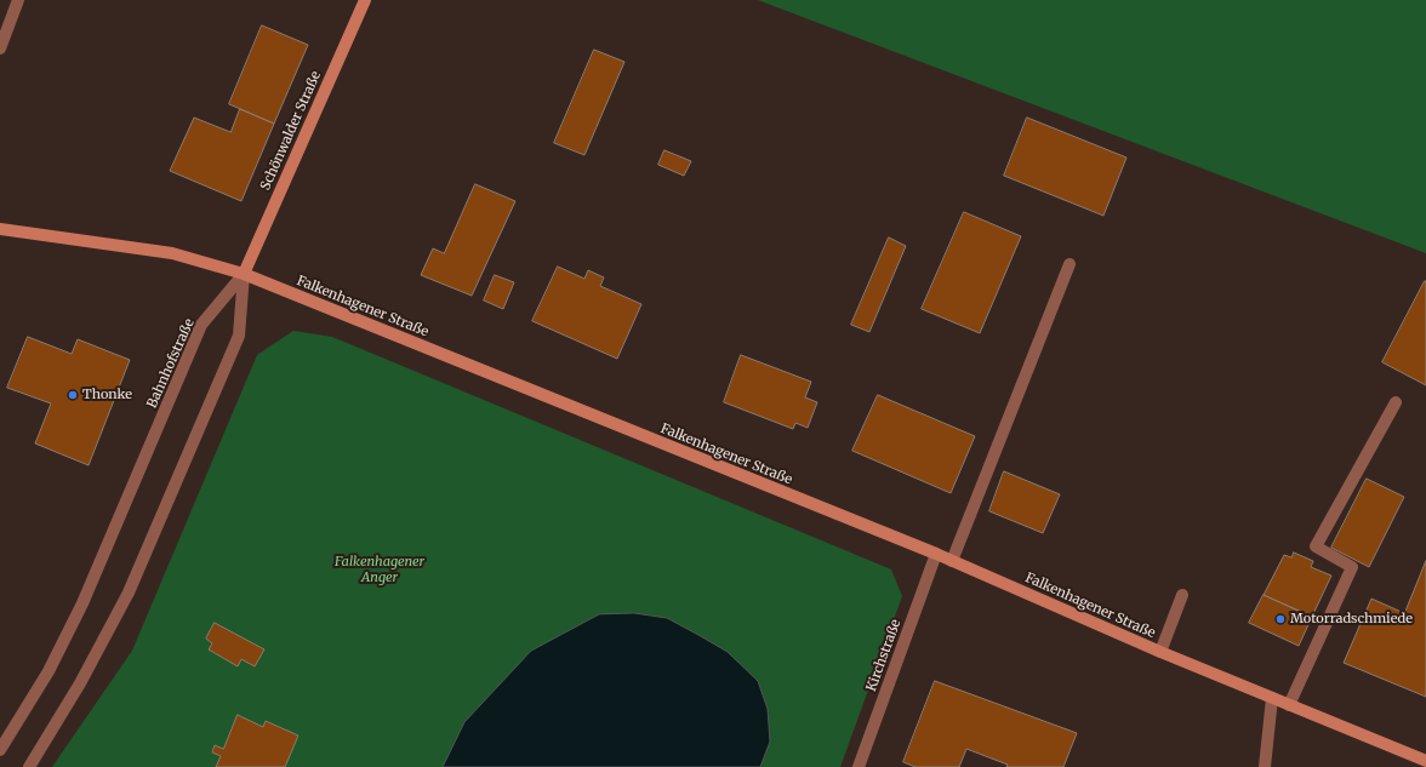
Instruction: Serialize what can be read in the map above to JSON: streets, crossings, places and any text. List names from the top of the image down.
{
  "streets": {
    "main road": ["Schönwalder Straße", "Falkenhagener Straße"],
    "street": ["Bahnhofstraße", "Kirchstraße"]
  },
  "crossings": [
    ["Schönwalder Straße", "Falkenhagener Straße"],
    ["Schönwalder Straße", "Bahnhofstraße"],
    ["Falkenhagener Straße", "Bahnhofstraße"],
    ["Falkenhagener Straße", "Kirchstraße"]
  ],
  "parks": ["Falkenhagener Anger"],
  "places": ["Thonke", "Motorradschmiede"]
}
